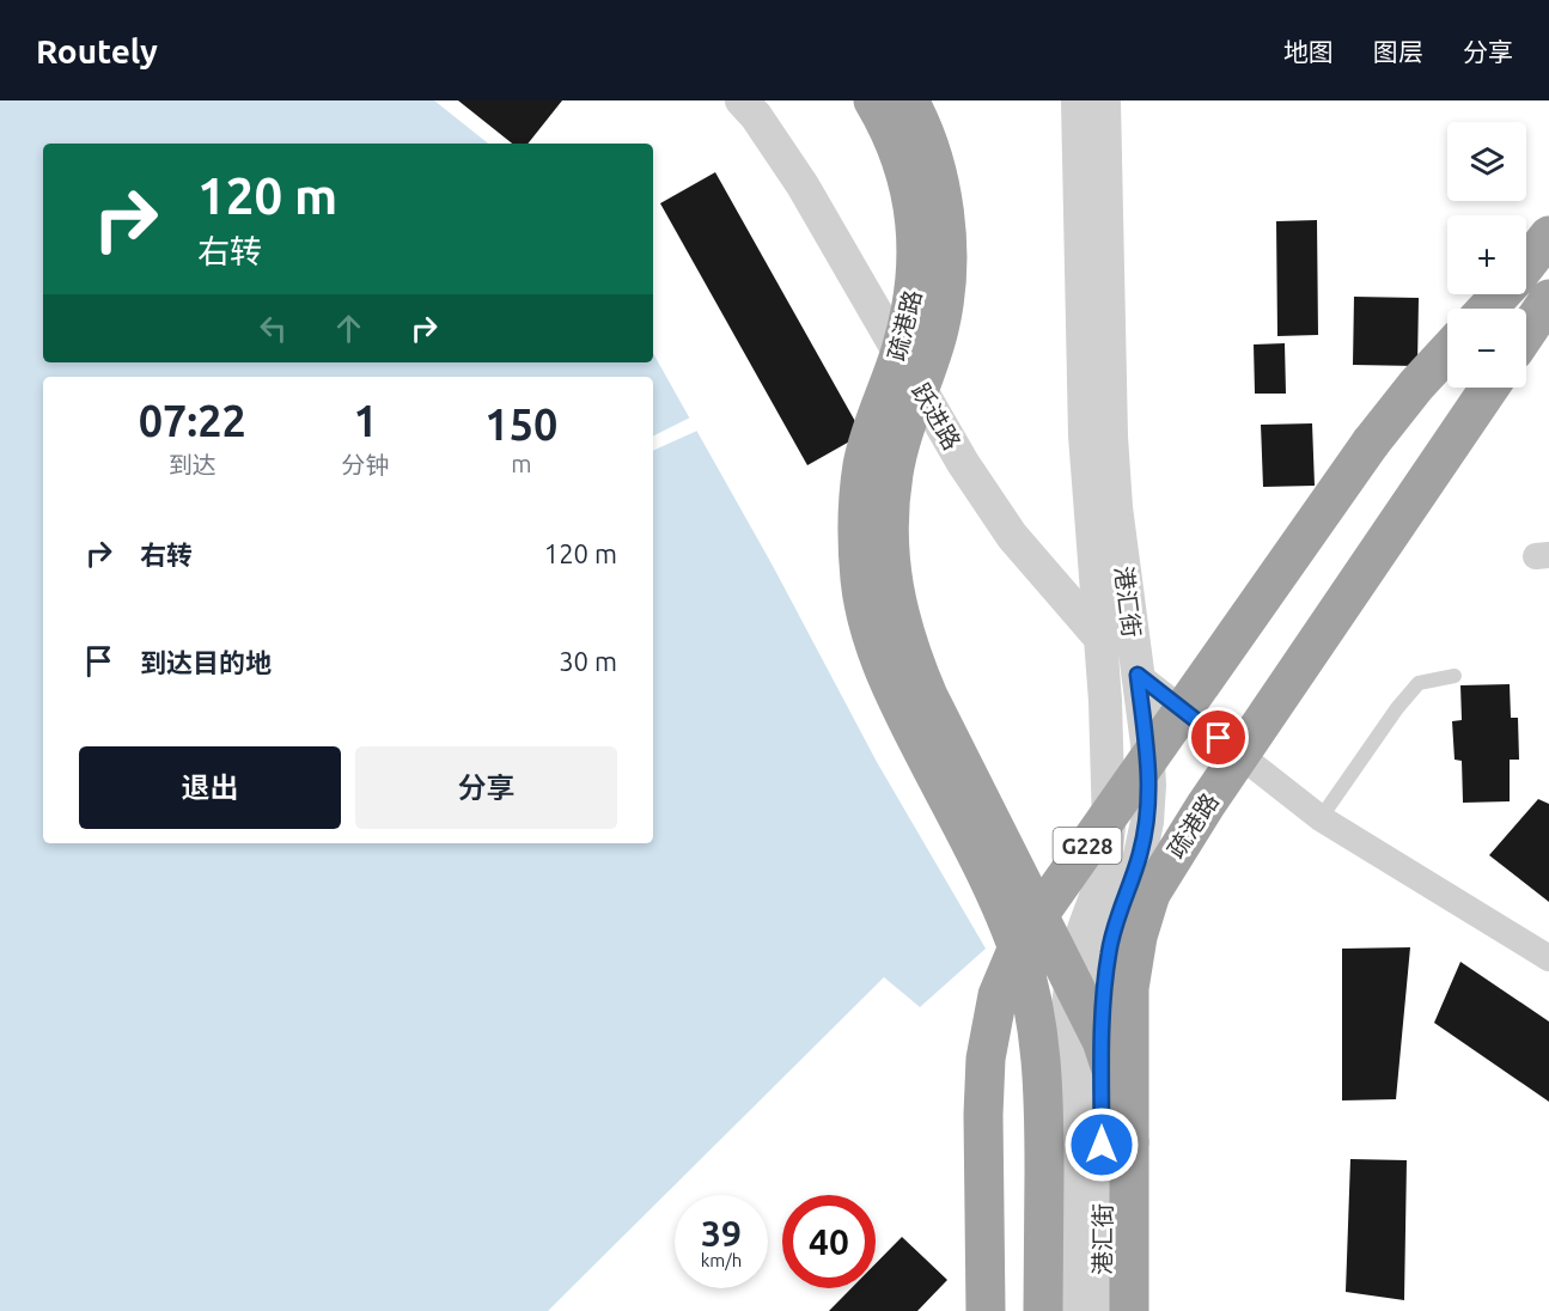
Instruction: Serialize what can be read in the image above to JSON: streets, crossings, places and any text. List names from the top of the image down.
{
  "streets": {
    "highway": ["疏港路", "G228"],
    "street": ["跃进路", "港汇街"]
  },
  "crossings": [
    ["跃进路", "港汇街"]
  ],
  "page": {
    "header": "Routely",
    "nav": ["地图", "图层", "分享"],
    "map_buttons": ["+", "−"],
    "turn": ["120 m", "右转"],
    "eta": [
      "07:22",
      "到达",
      "1",
      "分钟",
      "150",
      "m"
    ],
    "list": [
      {
        "name": "右转",
        "value": "120 m"
      },
      {
        "name": "到达目的地",
        "value": "30 m"
      }
    ],
    "buttons": ["退出", "分享"],
    "speed": "39 km/h",
    "limit": "40"
  }
}
